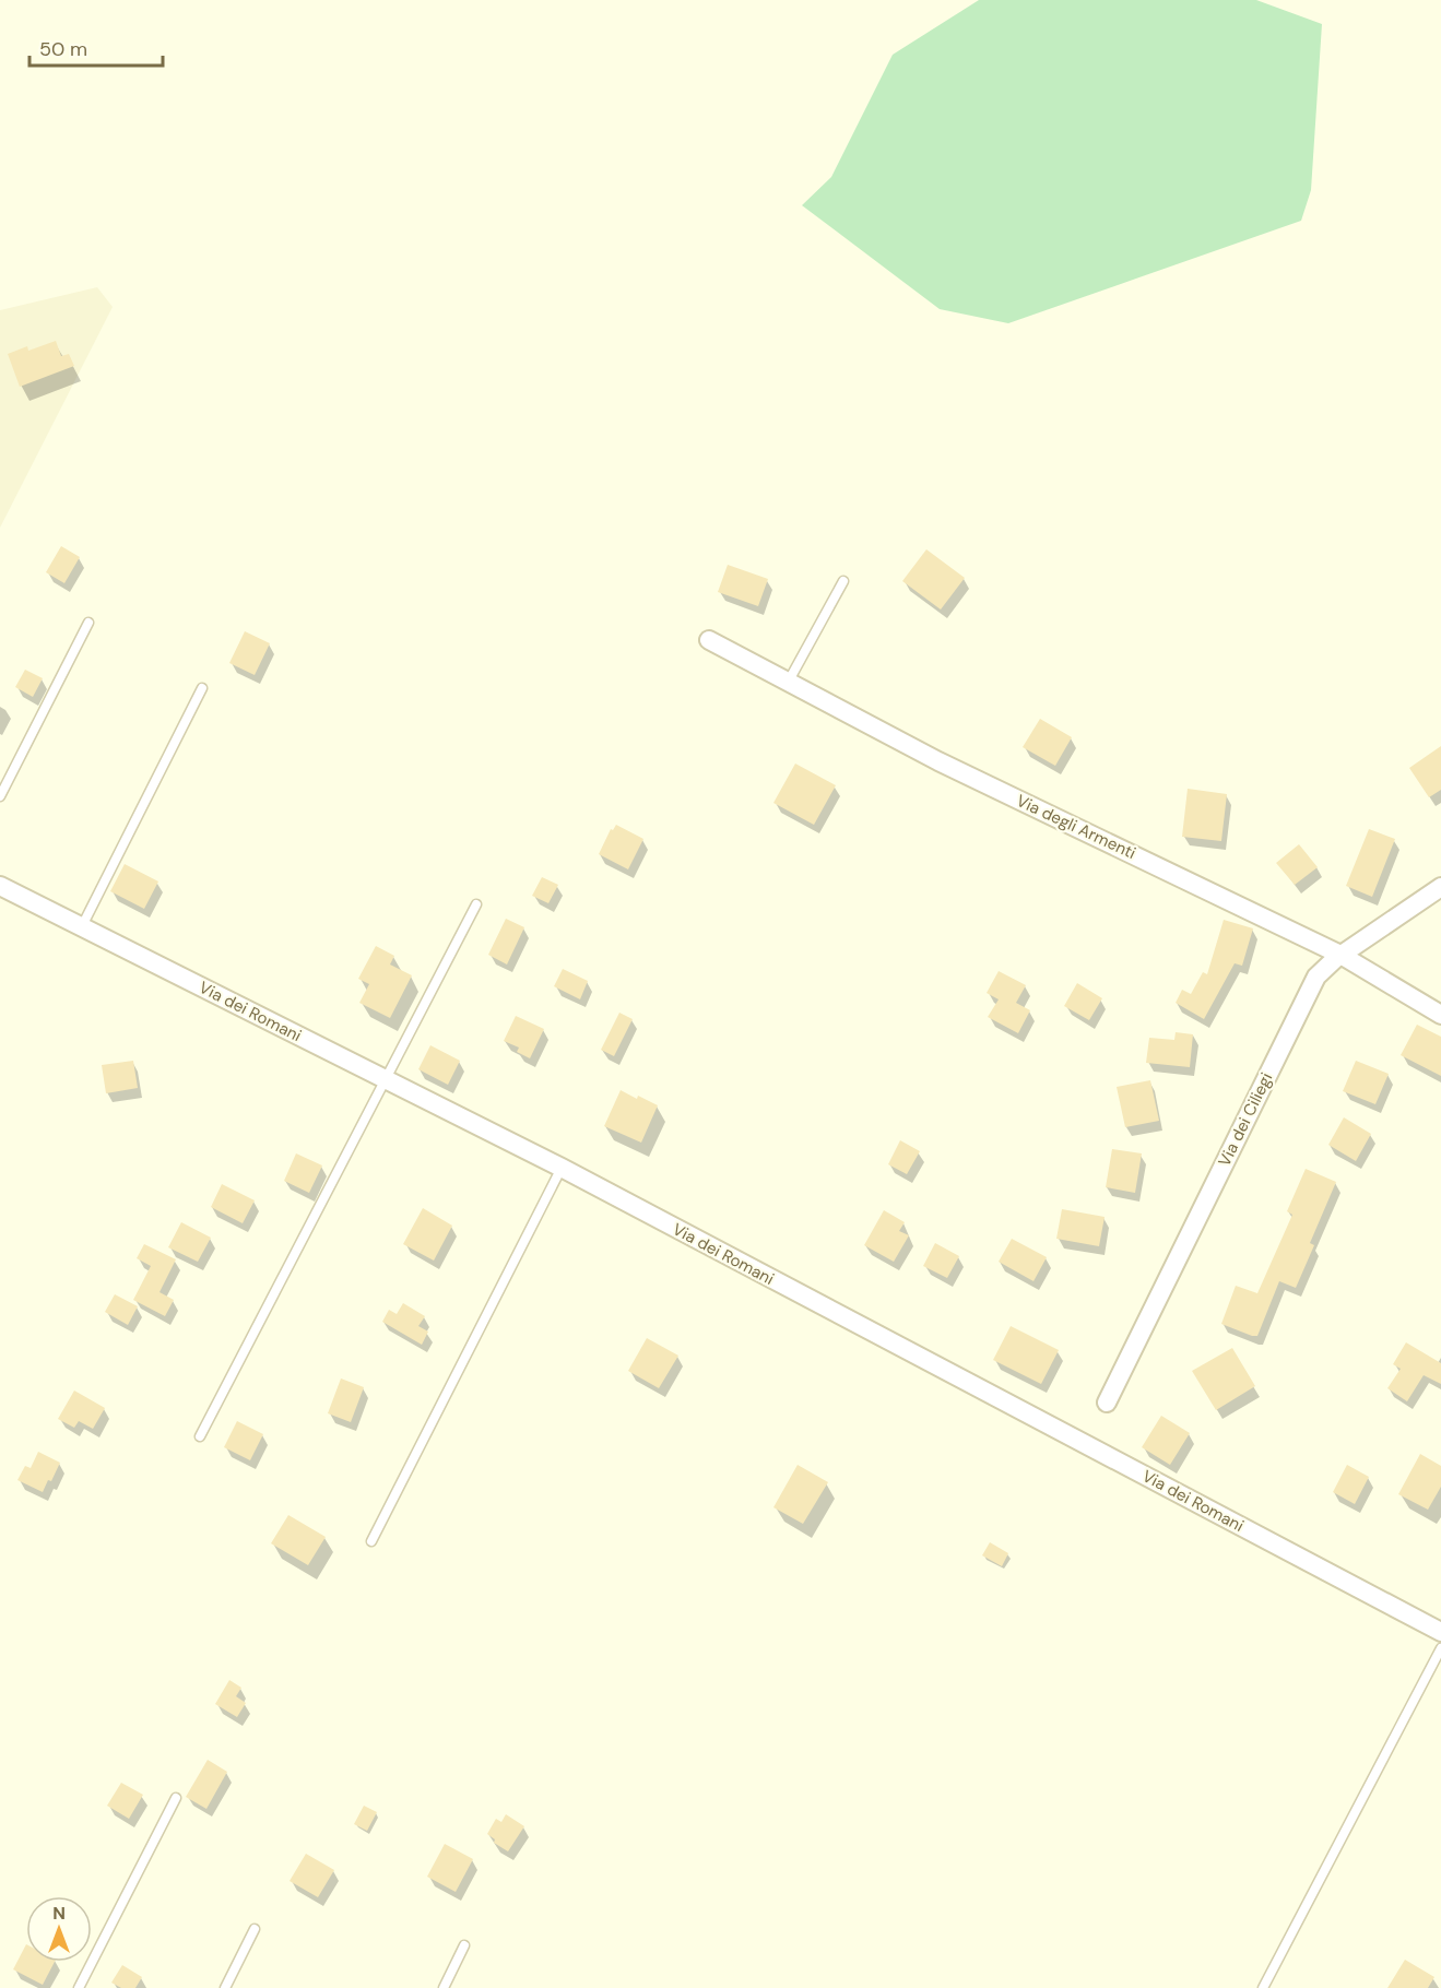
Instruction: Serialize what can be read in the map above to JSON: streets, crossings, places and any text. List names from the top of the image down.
{
  "streets": {
    "street": ["Via degli Armenti", "Via dei Romani", "Via dei Ciliegi"]
  },
  "crossings": [
    ["Via degli Armenti", "Via dei Ciliegi"]
  ],
  "scale_bar": "50 m",
  "north": "top"
}
